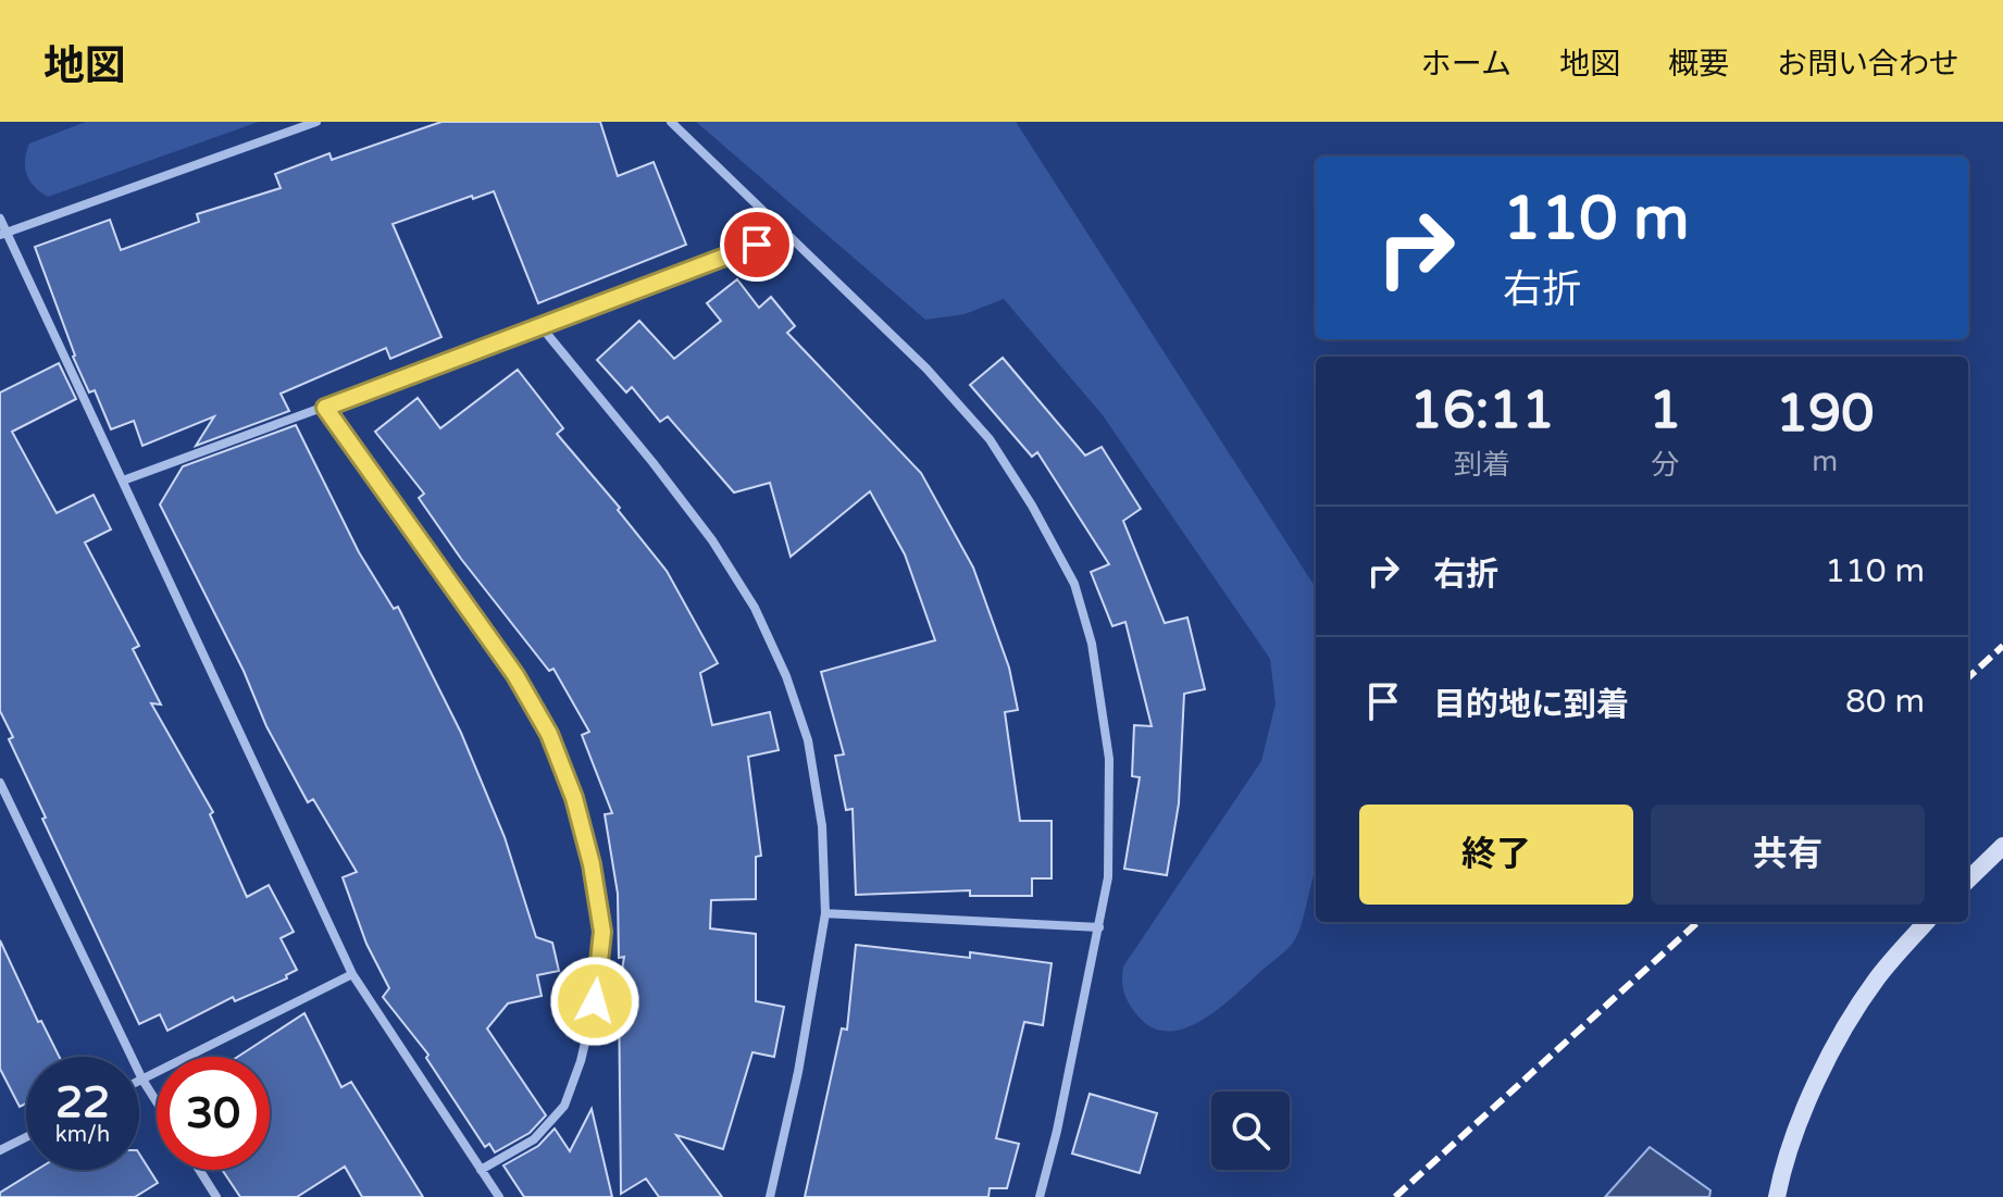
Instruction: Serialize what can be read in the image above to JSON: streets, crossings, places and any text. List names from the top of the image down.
{
  "page": {
    "header": "地図",
    "nav": [
      "ホーム",
      "地図",
      "概要",
      "お問い合わせ"
    ],
    "turn": ["110 m", "右折"],
    "eta": [
      "16:11",
      "到着",
      "1",
      "分",
      "190",
      "m"
    ],
    "list": [
      {
        "name": "右折",
        "value": "110 m"
      },
      {
        "name": "目的地に到着",
        "value": "80 m"
      }
    ],
    "buttons": ["終了", "共有"],
    "speed": "22 km/h",
    "limit": "30"
  }
}
